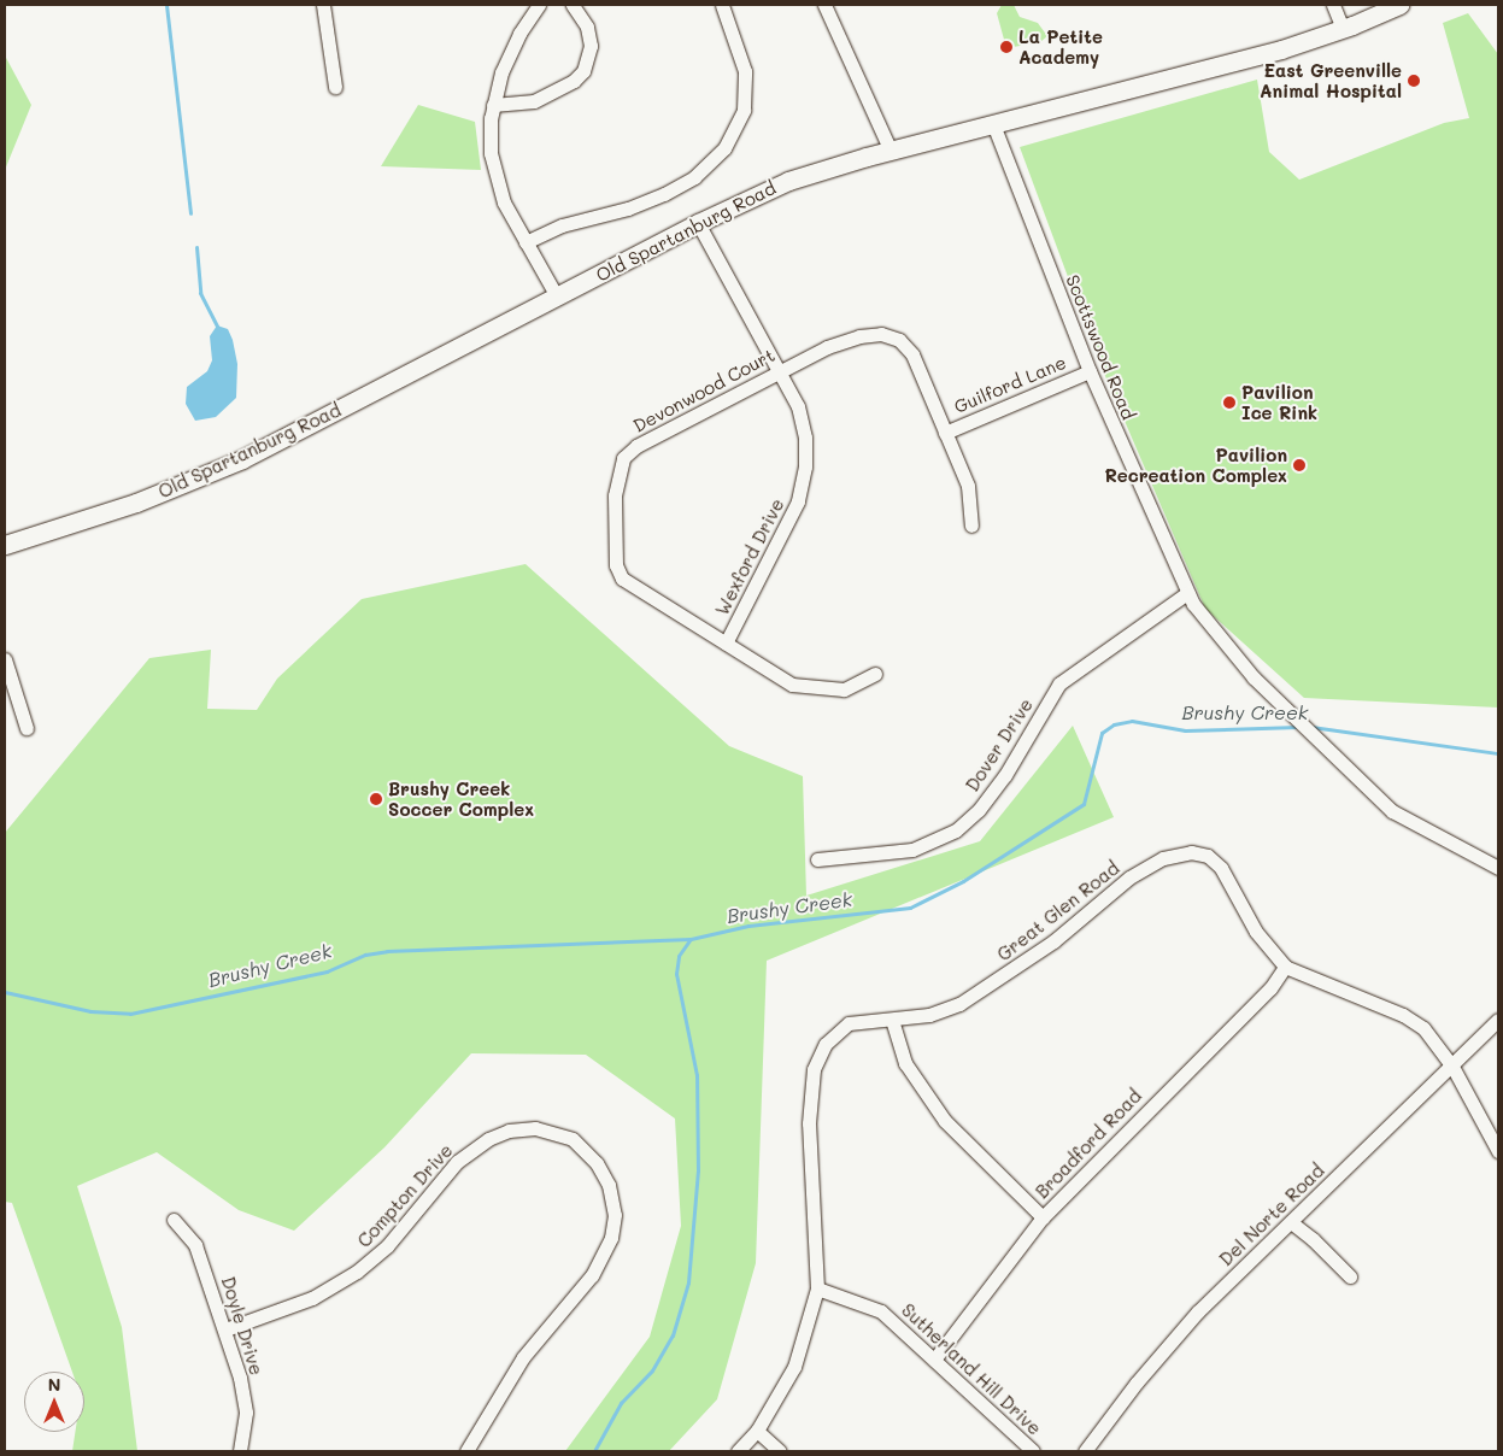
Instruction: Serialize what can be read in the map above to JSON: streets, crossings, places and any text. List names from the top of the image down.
{
  "streets": {
    "main road": ["Old Spartanburg Road"],
    "street": [
      "Scottswood Road",
      "Guilford Lane",
      "Devonwood Court",
      "Wexford Drive",
      "Dover Drive",
      "Great Glen Road",
      "Broadford Road",
      "Compton Drive",
      "Del Norte Road",
      "Doyle Drive",
      "Sutherland Hill Drive"
    ]
  },
  "crossings": [
    ["Old Spartanburg Road", "Scottswood Road"],
    ["Old Spartanburg Road", "Wexford Drive"],
    ["Scottswood Road", "Guilford Lane"],
    ["Scottswood Road", "Dover Drive"],
    ["Guilford Lane", "Devonwood Court"],
    ["Devonwood Court", "Wexford Drive"],
    ["Great Glen Road", "Broadford Road"],
    ["Great Glen Road", "Del Norte Road"],
    ["Great Glen Road", "Sutherland Hill Drive"],
    ["Broadford Road", "Sutherland Hill Drive"],
    ["Compton Drive", "Doyle Drive"]
  ],
  "water": ["Brushy Creek"],
  "places": [
    "La Petite Academy",
    "East Greenville Animal Hospital",
    "Pavilion Ice Rink",
    "Pavilion Recreation Complex",
    "Brushy Creek Soccer Complex"
  ],
  "north": "top"
}
